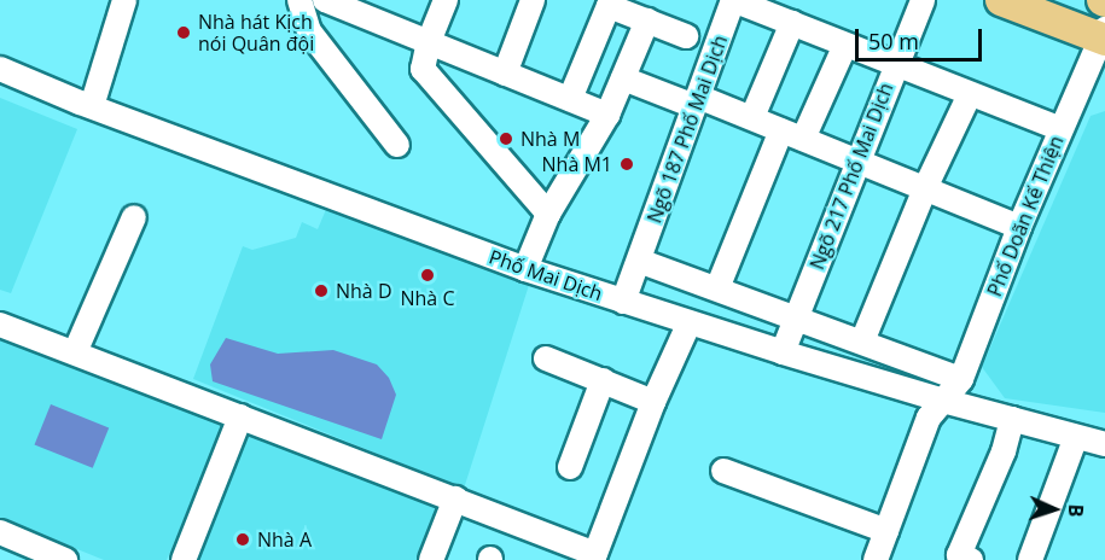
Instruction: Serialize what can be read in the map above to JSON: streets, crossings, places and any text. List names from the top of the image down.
{
  "streets": {
    "street": [
      "Ngõ 187 Phố Mai Dịch",
      "Ngõ 217 Phố Mai Dịch",
      "Phố Doãn Kế Thiện",
      "Phố Mai Dịch"
    ]
  },
  "crossings": [
    ["Ngõ 187 Phố Mai Dịch", "Ngõ 217 Phố Mai Dịch"],
    ["Ngõ 187 Phố Mai Dịch", "Phố Doãn Kế Thiện"],
    ["Ngõ 187 Phố Mai Dịch", "Phố Mai Dịch"],
    ["Ngõ 217 Phố Mai Dịch", "Phố Mai Dịch"],
    ["Phố Doãn Kế Thiện", "Phố Mai Dịch"]
  ],
  "places": [
    "Nhà hát Kịch nói Quân đội",
    "Nhà M",
    "Nhà M1",
    "Nhà C",
    "Nhà D",
    "Nhà A"
  ],
  "scale_bar": "50 m",
  "north": "right"
}
